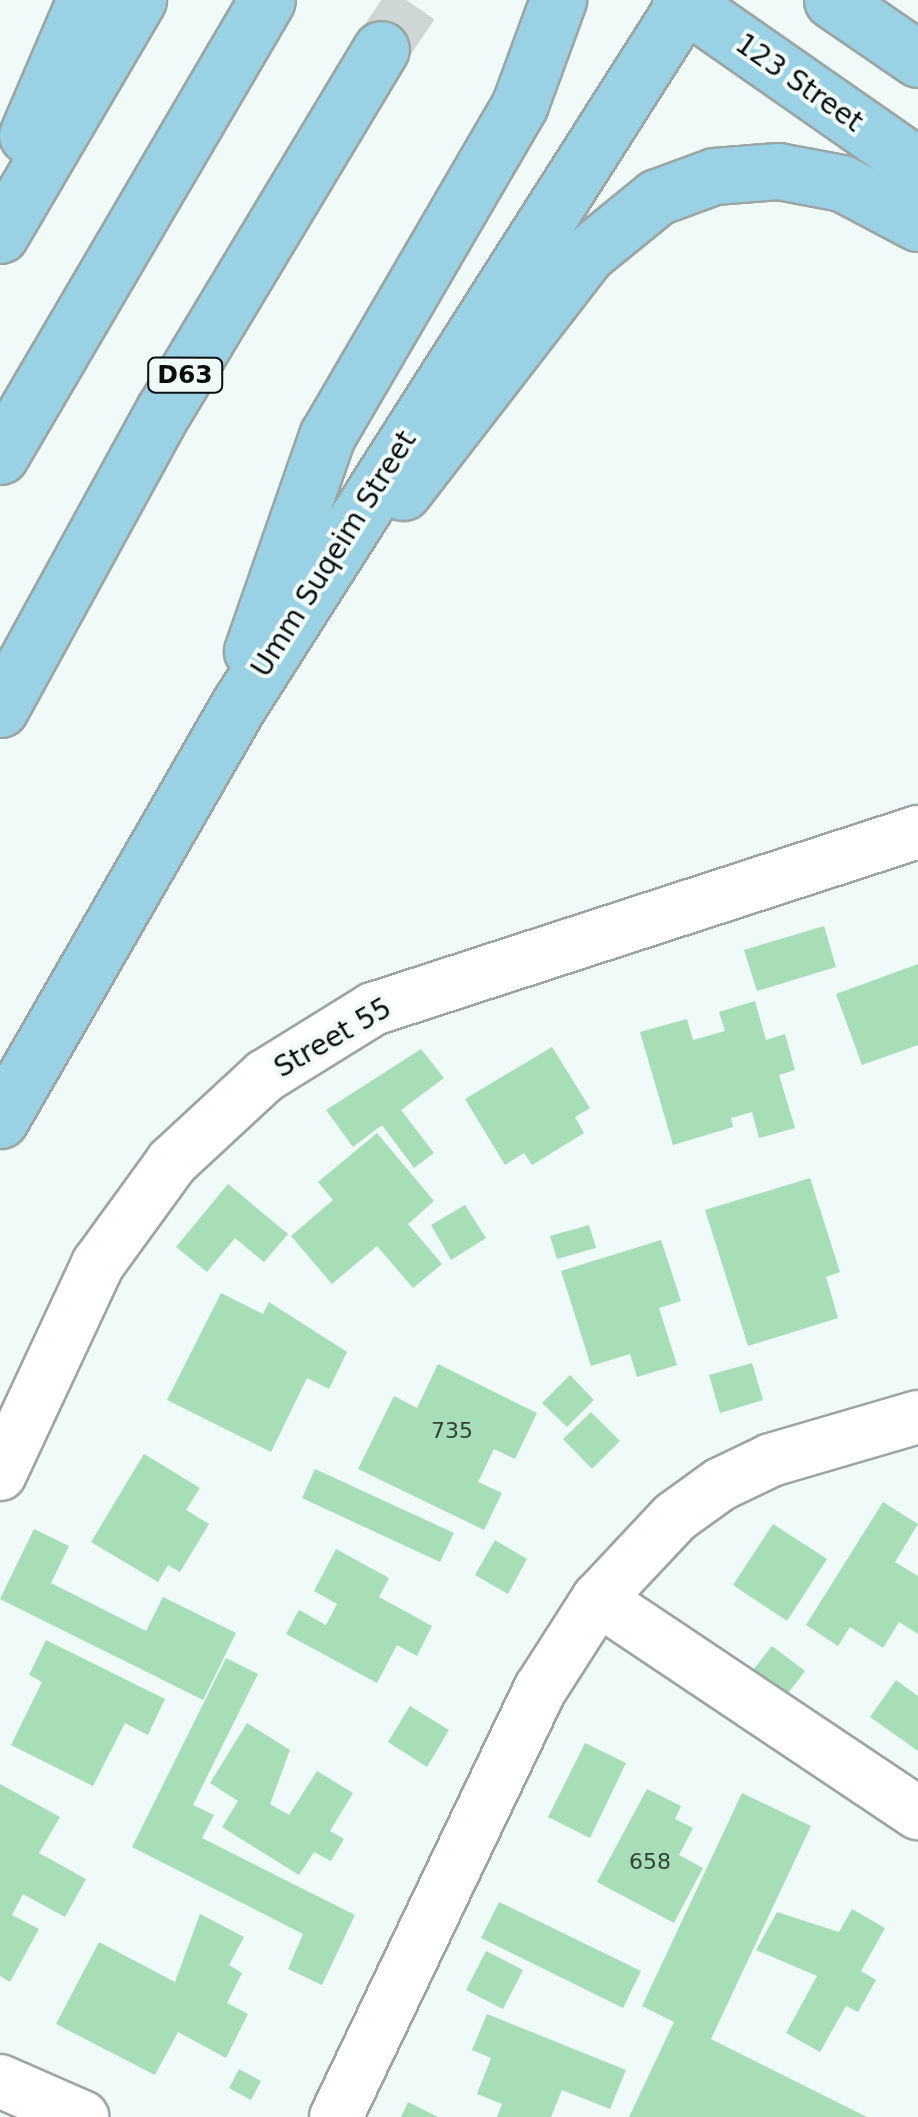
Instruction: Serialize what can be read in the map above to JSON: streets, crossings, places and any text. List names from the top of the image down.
{
  "streets": {
    "main road": ["123 Street", "D63", "Umm Suqeim Street"],
    "street": ["Street 55"]
  },
  "crossings": [
    ["123 Street", "Umm Suqeim Street"]
  ],
  "house_numbers": ["735", "658"]
}
